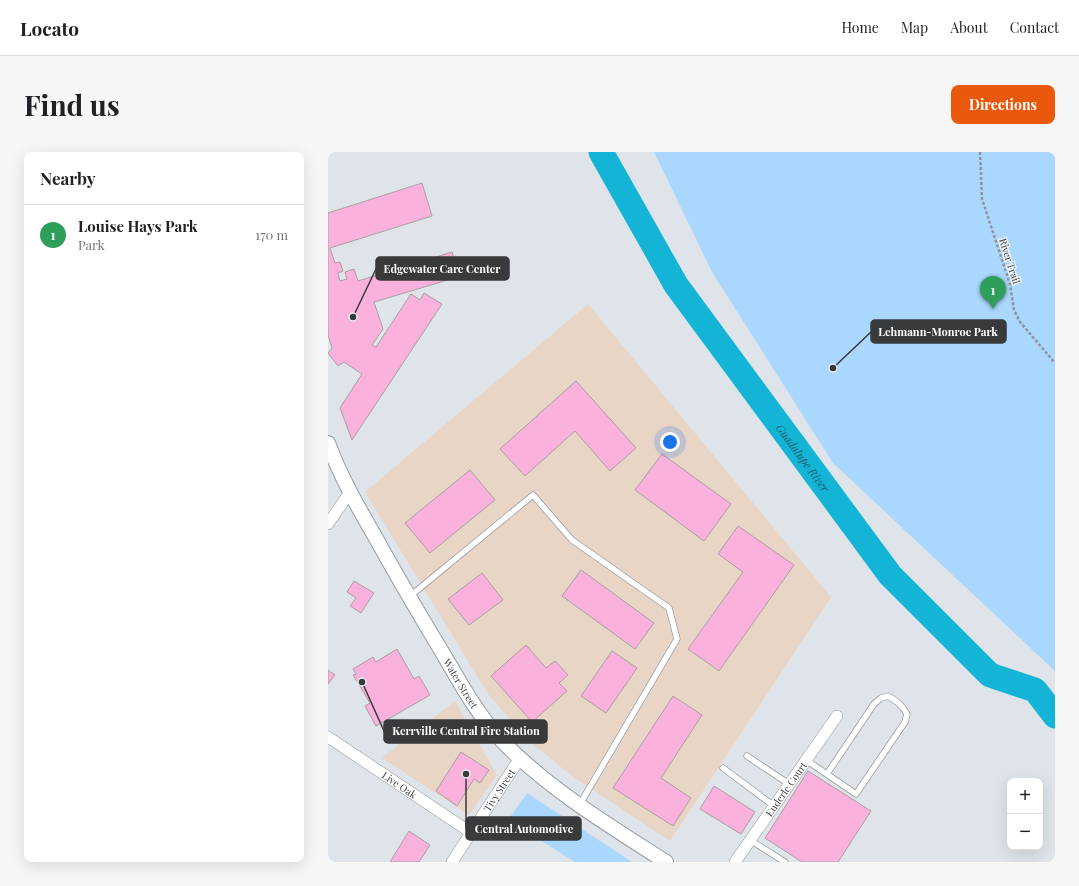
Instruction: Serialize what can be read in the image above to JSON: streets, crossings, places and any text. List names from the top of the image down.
{
  "streets": {
    "street": [
      "Water Street",
      "Live Oak",
      "Enderle Court",
      "Tivy Street"
    ],
    "path": ["River Trail"]
  },
  "crossings": [
    ["Water Street", "Tivy Street"],
    ["Live Oak", "Tivy Street"]
  ],
  "water": ["Guadalupe River"],
  "places": [
    "Edgewater Care Center",
    "Lehmann-Monroe Park",
    "Kerrville Central Fire Station",
    "Central Automotive"
  ],
  "page": {
    "header": "Locato",
    "nav": [
      "Home",
      "Map",
      "About",
      "Contact"
    ],
    "buttons": "Directions",
    "title": "Find us",
    "heading": "Nearby",
    "list": [
      {
        "mark": "1",
        "name": "Louise Hays Park",
        "note": "Park",
        "value": "170 m"
      }
    ],
    "pins": "1",
    "map_buttons": ["+", "−"]
  }
}
